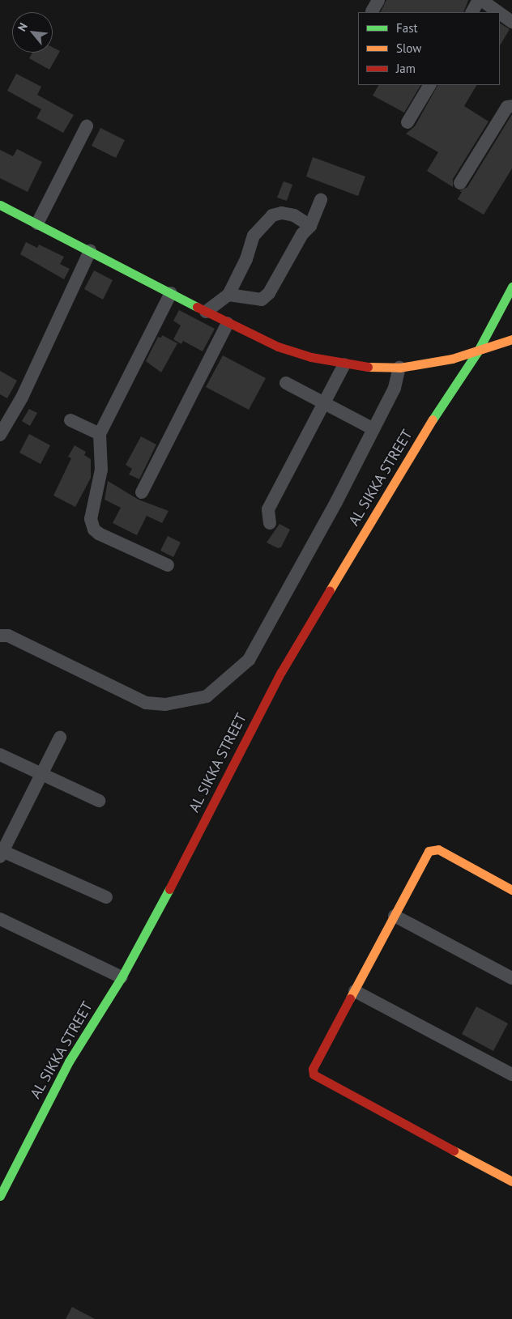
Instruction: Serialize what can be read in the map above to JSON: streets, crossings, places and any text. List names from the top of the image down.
{
  "streets": {
    "street": ["AL SIKKA STREET"]
  },
  "legend": ["Fast", "Slow", "Jam"],
  "north": "top left"
}
